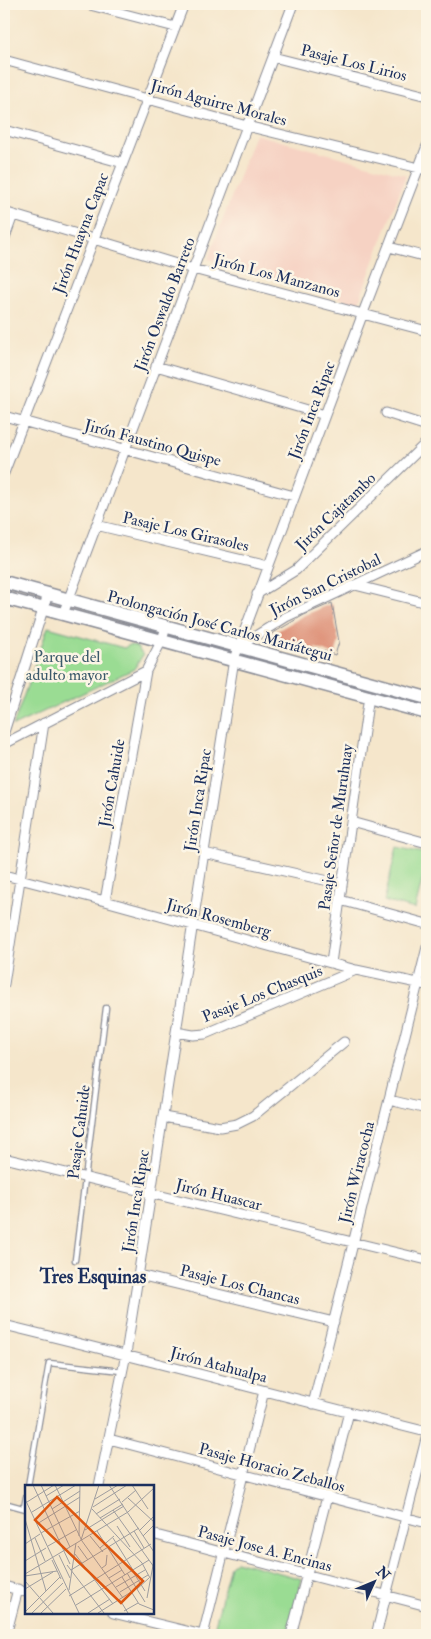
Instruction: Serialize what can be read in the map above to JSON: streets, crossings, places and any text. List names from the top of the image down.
{
  "streets": {
    "main road": ["Prolongación José Carlos Mariátegui"],
    "street": [
      "Pasaje Los Lirios",
      "Jirón Aguirre Morales",
      "Jirón Huayna Capac",
      "Jirón Los Manzanos",
      "Jirón Oswaldo Barreto",
      "Jirón Inca Ripac",
      "Jirón Faustino Quispe",
      "Jirón Cajatambo",
      "Pasaje Los Girasoles",
      "Jirón San Cristobal",
      "Jirón Cahuide",
      "Pasaje Señor de Muruhuay",
      "Jirón Rosemberg",
      "Pasaje Los Chasquis",
      "Jirón Wiracocha",
      "Jirón Huascar",
      "Pasaje Los Chancas",
      "Jirón Atahualpa",
      "Pasaje Horacio Zeballos",
      "Pasaje Jose A. Encinas"
    ],
    "lane": ["Pasaje Cahuide"]
  },
  "crossings": [
    ["Pasaje Los Lirios", "Jirón Oswaldo Barreto"],
    ["Jirón Aguirre Morales", "Jirón Huayna Capac"],
    ["Jirón Aguirre Morales", "Jirón Oswaldo Barreto"],
    ["Jirón Aguirre Morales", "Jirón Inca Ripac"],
    ["Jirón Huayna Capac", "Jirón Los Manzanos"],
    ["Jirón Huayna Capac", "Jirón Faustino Quispe"],
    ["Jirón Los Manzanos", "Jirón Oswaldo Barreto"],
    ["Jirón Los Manzanos", "Jirón Inca Ripac"],
    ["Jirón Oswaldo Barreto", "Jirón Faustino Quispe"],
    ["Jirón Oswaldo Barreto", "Pasaje Los Girasoles"],
    ["Jirón Oswaldo Barreto", "Prolongación José Carlos Mariátegui"],
    ["Jirón Inca Ripac", "Jirón Faustino Quispe"],
    ["Jirón Inca Ripac", "Jirón Cajatambo"],
    ["Jirón Inca Ripac", "Pasaje Los Girasoles"],
    ["Jirón Inca Ripac", "Jirón San Cristobal"],
    ["Jirón Inca Ripac", "Prolongación José Carlos Mariátegui"],
    ["Jirón Inca Ripac", "Jirón Rosemberg"],
    ["Jirón Inca Ripac", "Pasaje Los Chasquis"],
    ["Jirón Inca Ripac", "Jirón Huascar"],
    ["Jirón Inca Ripac", "Pasaje Los Chancas"],
    ["Jirón Inca Ripac", "Jirón Atahualpa"],
    ["Jirón Inca Ripac", "Pasaje Horacio Zeballos"],
    ["Jirón San Cristobal", "Prolongación José Carlos Mariátegui"],
    ["Prolongación José Carlos Mariátegui", "Pasaje Señor de Muruhuay"],
    ["Jirón Cahuide", "Jirón Rosemberg"],
    ["Pasaje Señor de Muruhuay", "Jirón Rosemberg"],
    ["Jirón Rosemberg", "Pasaje Los Chasquis"],
    ["Jirón Rosemberg", "Jirón Wiracocha"],
    ["Pasaje Cahuide", "Jirón Huascar"],
    ["Jirón Wiracocha", "Jirón Huascar"],
    ["Jirón Wiracocha", "Pasaje Los Chancas"],
    ["Jirón Wiracocha", "Jirón Atahualpa"]
  ],
  "districts": ["Tres Esquinas"],
  "parks": ["Parque del adulto mayor"],
  "north": "top right"
}
